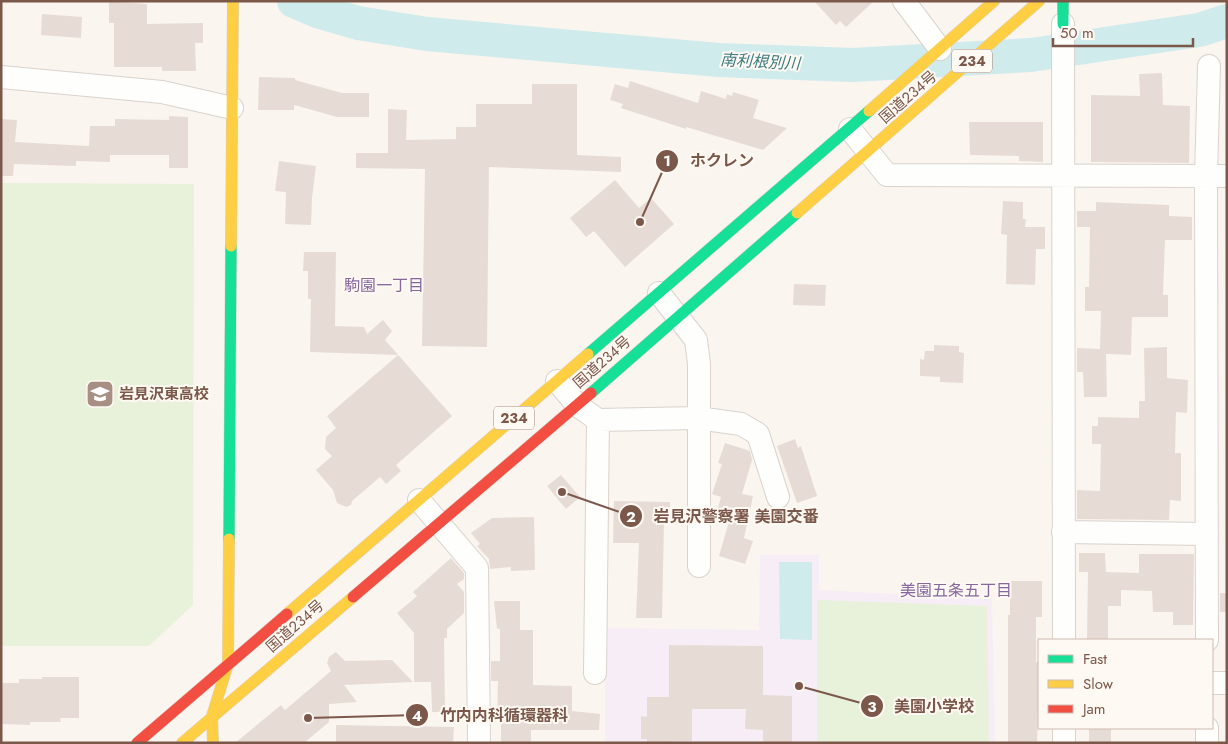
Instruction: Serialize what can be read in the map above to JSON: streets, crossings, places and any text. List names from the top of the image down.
{
  "streets": {
    "main road": ["234", "国道234号"]
  },
  "districts": ["駒園一丁目", "美園五条五丁目"],
  "water": ["南利根別川"],
  "places": {
    "other": [
      "ホクレン",
      "岩見沢警察署 美園交番",
      "美園小学校",
      "竹内内科循環器科"
    ],
    "school or university": ["岩見沢東高校"]
  },
  "legend": ["Fast", "Slow", "Jam"],
  "scale_bar": "50 m"
}
